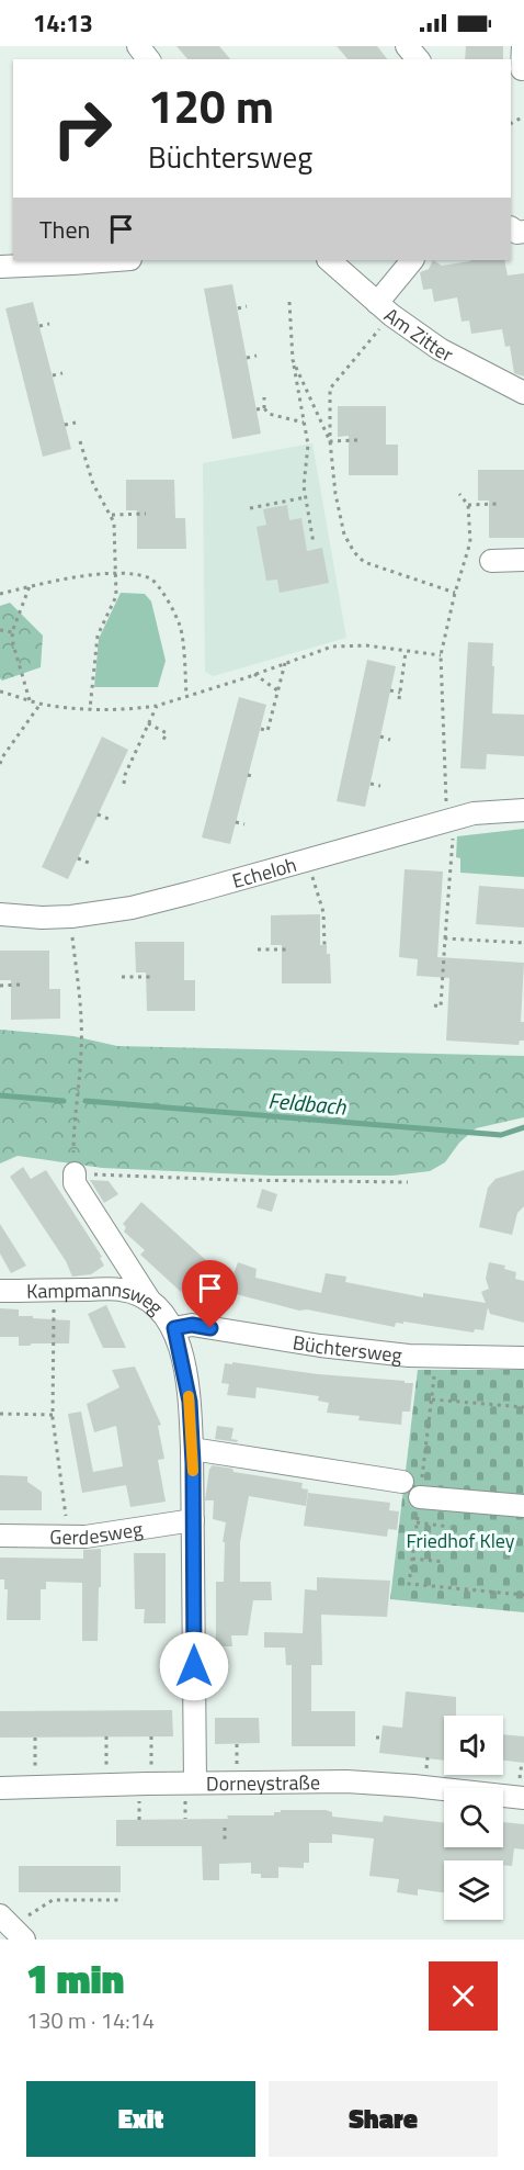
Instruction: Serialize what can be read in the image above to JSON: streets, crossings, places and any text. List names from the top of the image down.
{
  "streets": {
    "street": [
      "Am Zitter",
      "Echeloh",
      "Kampmannsweg",
      "Büchtersweg",
      "Gerdesweg",
      "Dorneystraße"
    ]
  },
  "crossings": [
    ["Kampmannsweg", "Büchtersweg"]
  ],
  "water": ["Feldbach"],
  "parks": ["Friedhof Kley"],
  "page": {
    "status": "14:13",
    "turn": ["120 m", "Büchtersweg"],
    "then": "Then",
    "heading": ["1 min", "130 m · 14:14"],
    "buttons": ["Exit", "Share"]
  }
}
